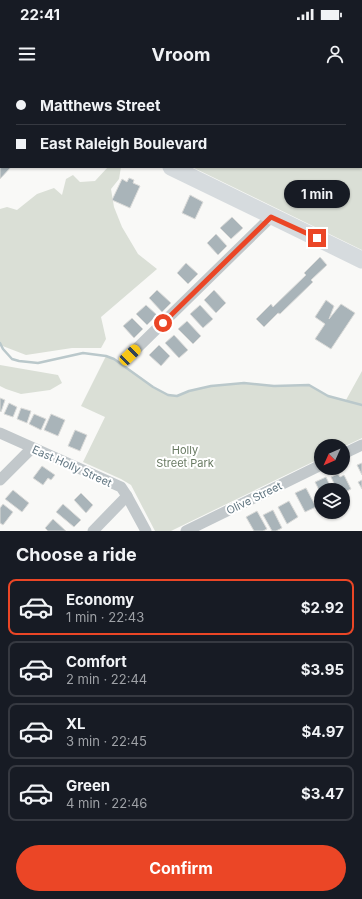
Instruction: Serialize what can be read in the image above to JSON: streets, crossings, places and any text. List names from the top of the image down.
{
  "streets": {
    "street": ["East Holly Street", "Olive Street"]
  },
  "parks": ["Holly Street Park"],
  "north": "bottom left",
  "page": {
    "status": "22:41",
    "header": "Vroom",
    "banner": ["Matthews Street", "East Raleigh Boulevard"],
    "bubble": "1 min",
    "heading": "Choose a ride",
    "list": [
      {
        "name": "Economy",
        "note": "1 min · 22:43",
        "value": "$2.92"
      },
      {
        "name": "Comfort",
        "note": "2 min · 22:44",
        "value": "$3.95"
      },
      {
        "name": "XL",
        "note": "3 min · 22:45",
        "value": "$4.97"
      },
      {
        "name": "Green",
        "note": "4 min · 22:46",
        "value": "$3.47"
      }
    ],
    "buttons": "Confirm"
  }
}
